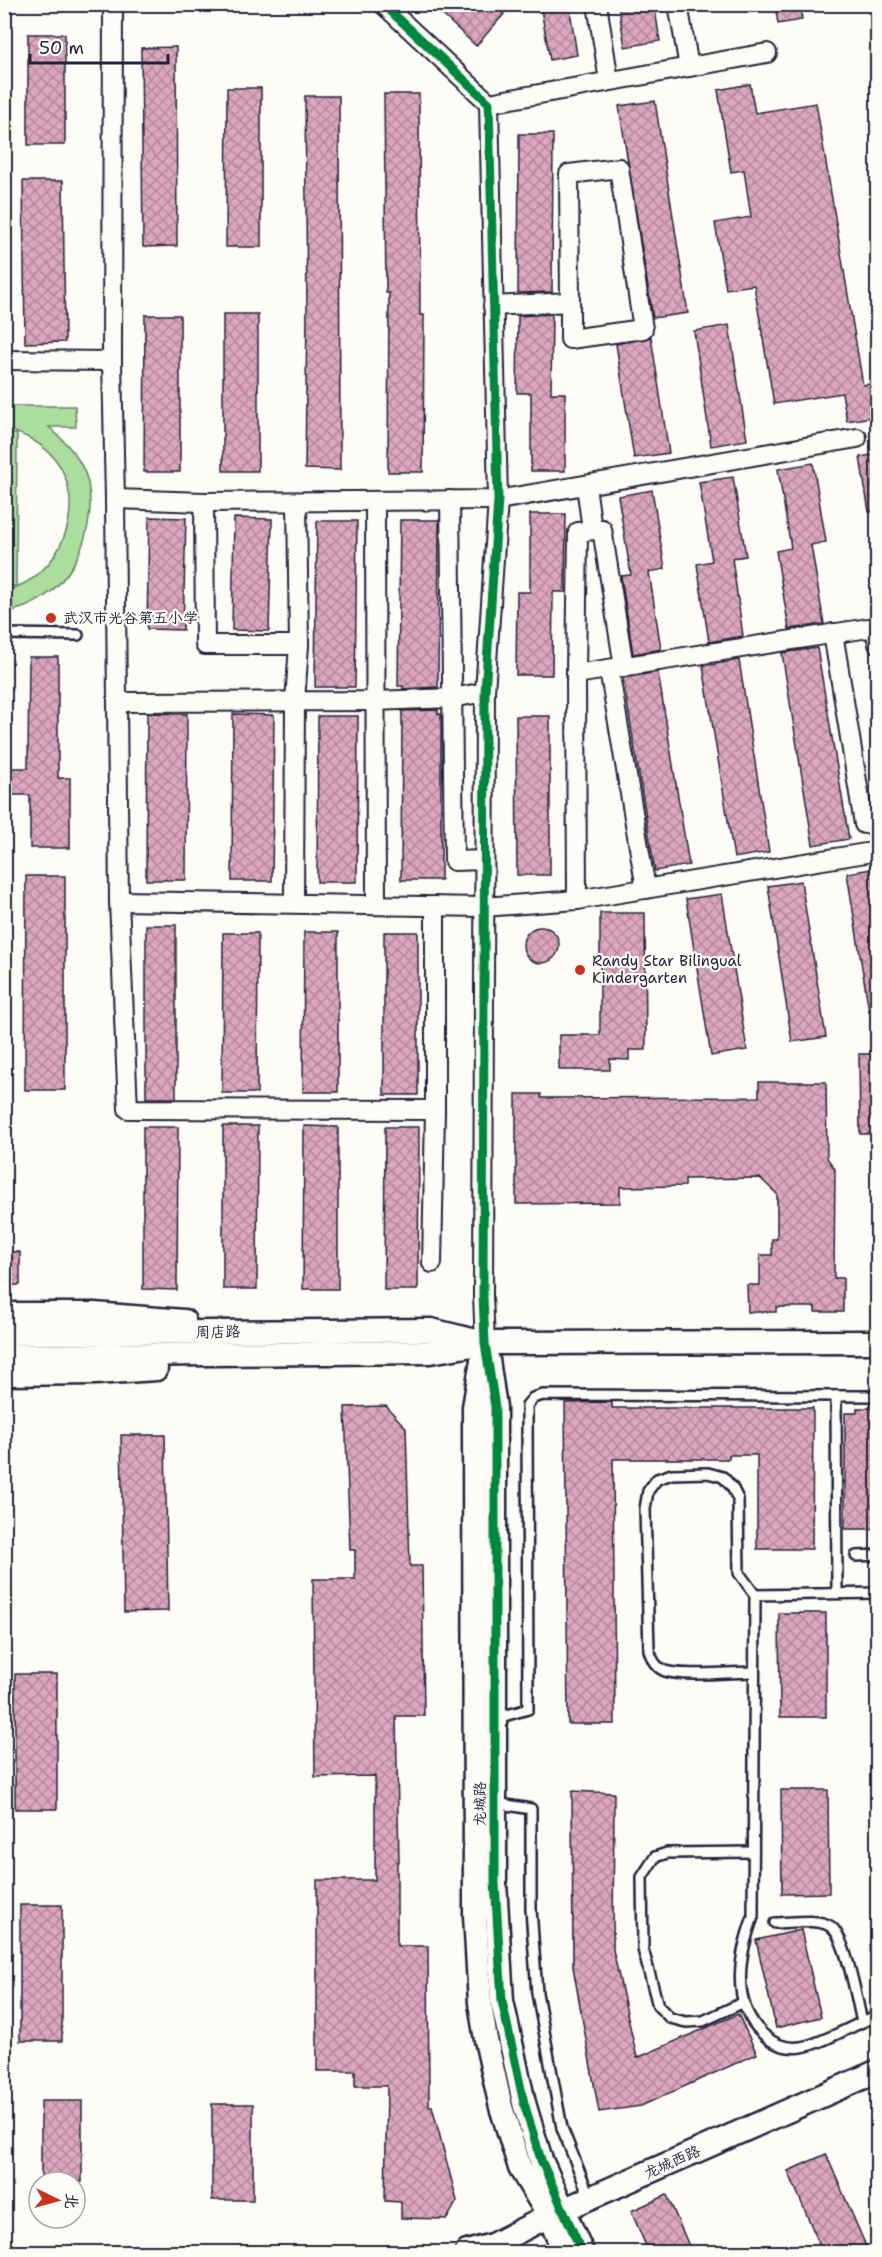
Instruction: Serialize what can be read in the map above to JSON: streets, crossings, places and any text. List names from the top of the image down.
{
  "streets": {
    "street": ["周店路", "龙城路", "龙城西路"]
  },
  "crossings": [
    ["龙城路", "龙城西路"]
  ],
  "places": ["武汉市光谷第五小学", "Randy Star Bilingual Kindergarten"],
  "scale_bar": "50 m",
  "north": "right"
}
